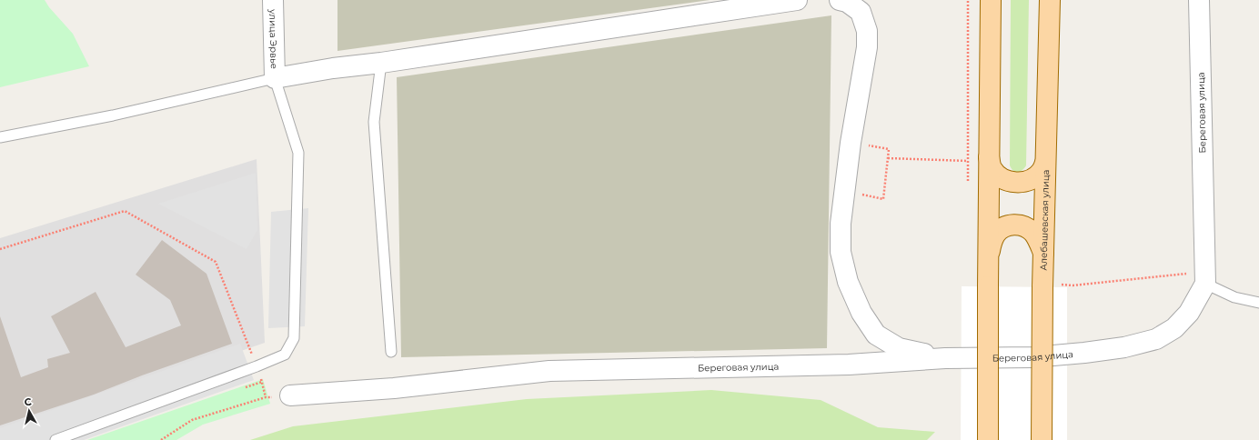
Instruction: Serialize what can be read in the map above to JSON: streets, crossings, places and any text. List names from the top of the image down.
{
  "streets": {
    "main road": ["Алебашевская улица"],
    "street": ["улица Эрвье", "Береговая улица"]
  },
  "north": "top"
}
